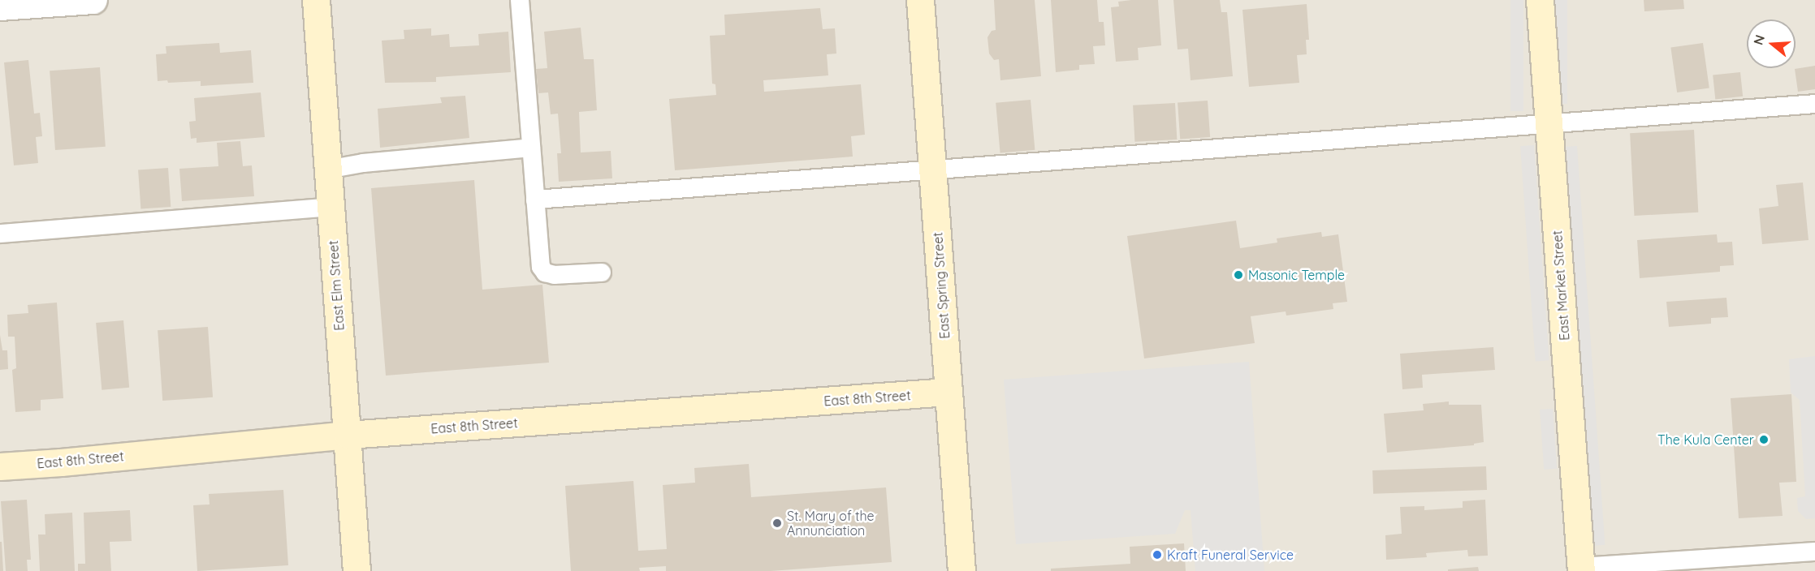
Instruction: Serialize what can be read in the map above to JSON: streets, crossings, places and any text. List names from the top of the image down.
{
  "streets": {
    "street": [
      "East Elm Street",
      "East Spring Street",
      "East Market Street",
      "East 8th Street"
    ]
  },
  "crossings": [
    ["East Elm Street", "East 8th Street"],
    ["East Spring Street", "East 8th Street"]
  ],
  "places": [
    "Masonic Temple",
    "The Kula Center",
    "St. Mary of the Annunciation",
    "Kraft Funeral Service"
  ],
  "north": "left"
}
